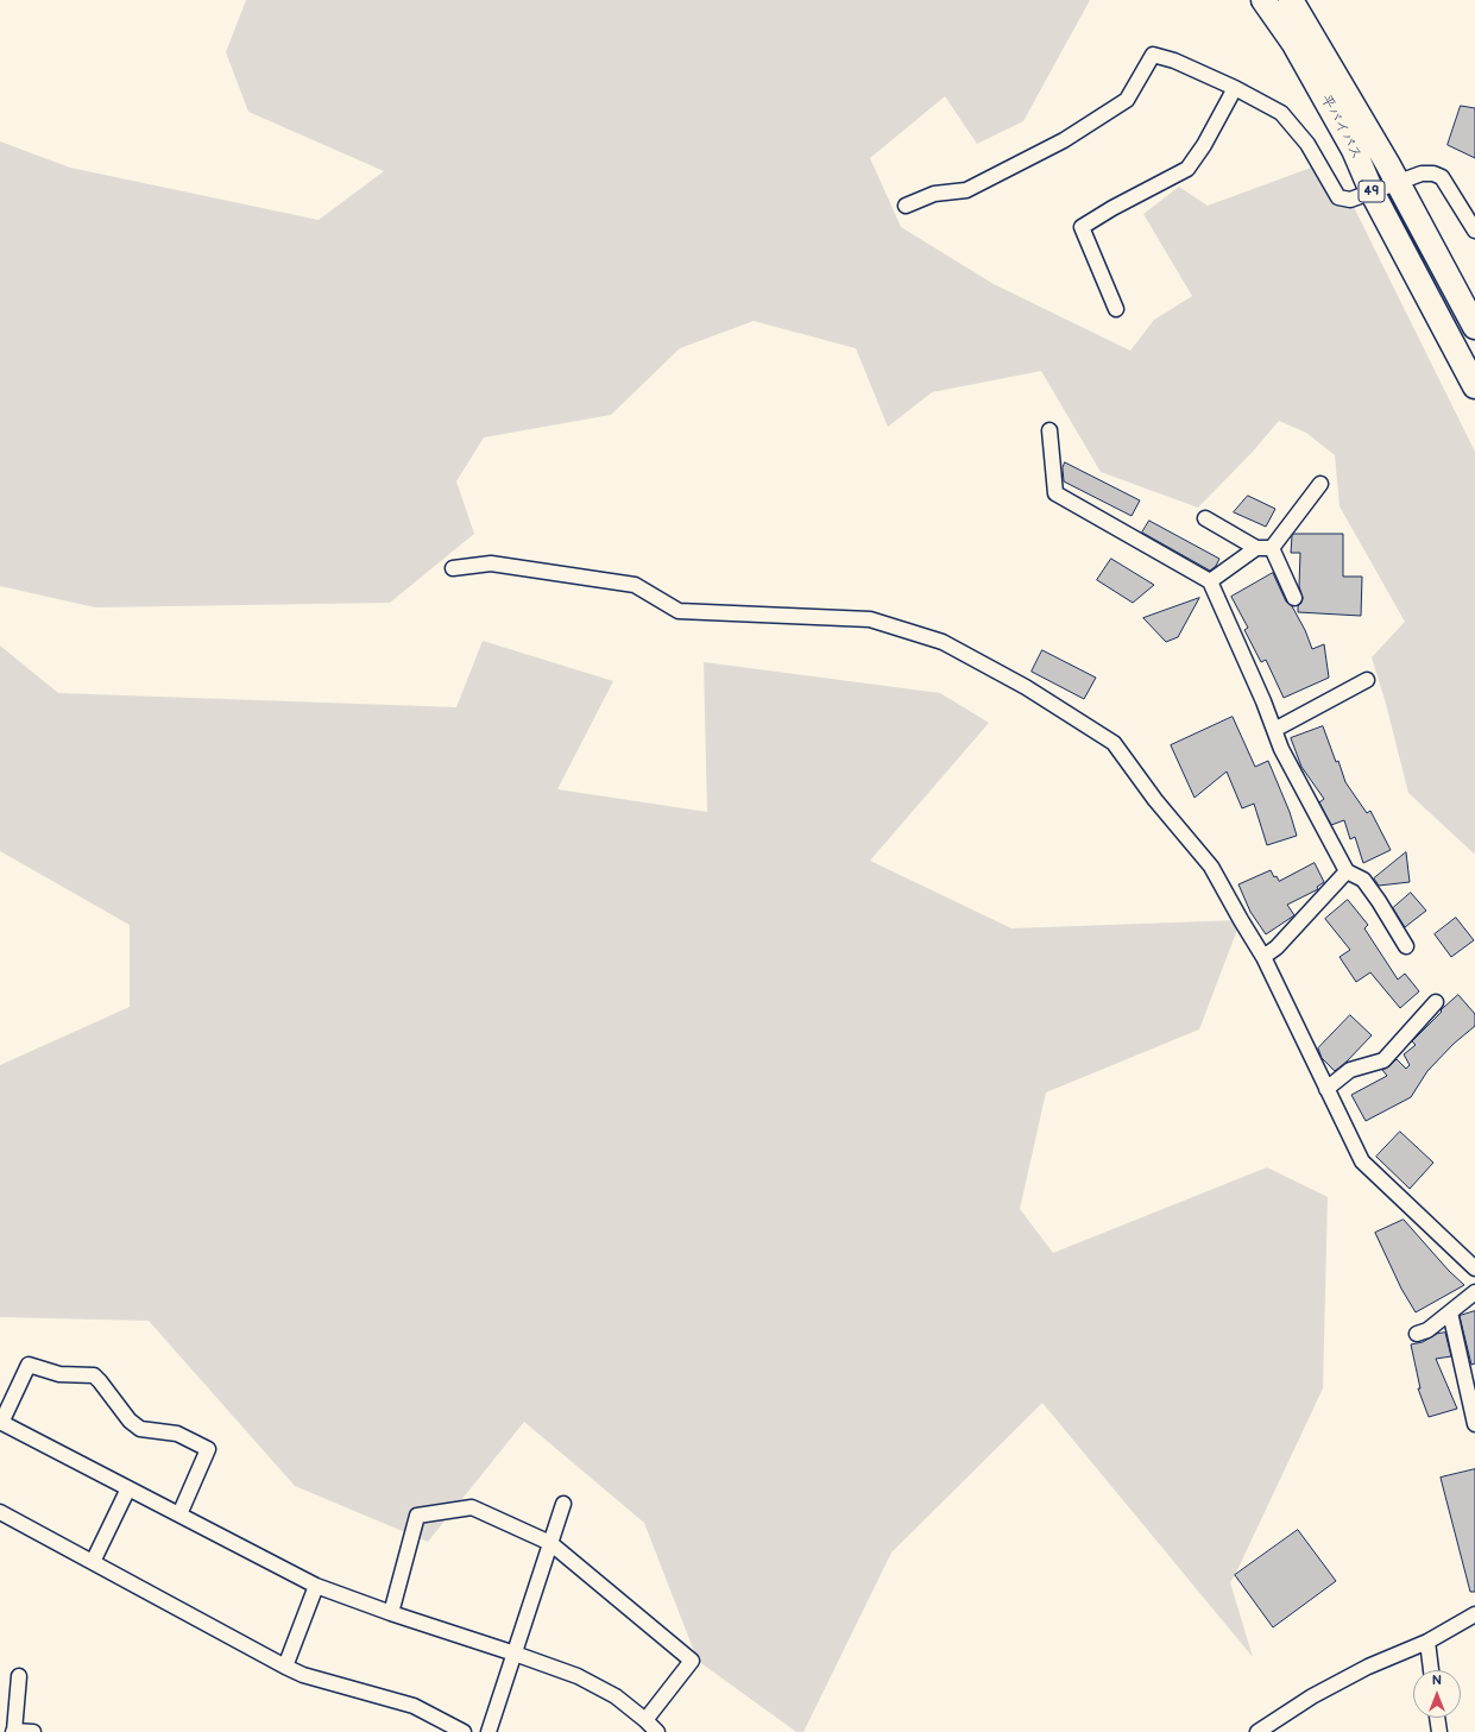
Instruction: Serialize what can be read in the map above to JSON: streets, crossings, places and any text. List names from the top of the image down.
{
  "streets": {
    "highway": ["平バイパス", "49"]
  },
  "north": "top"
}
